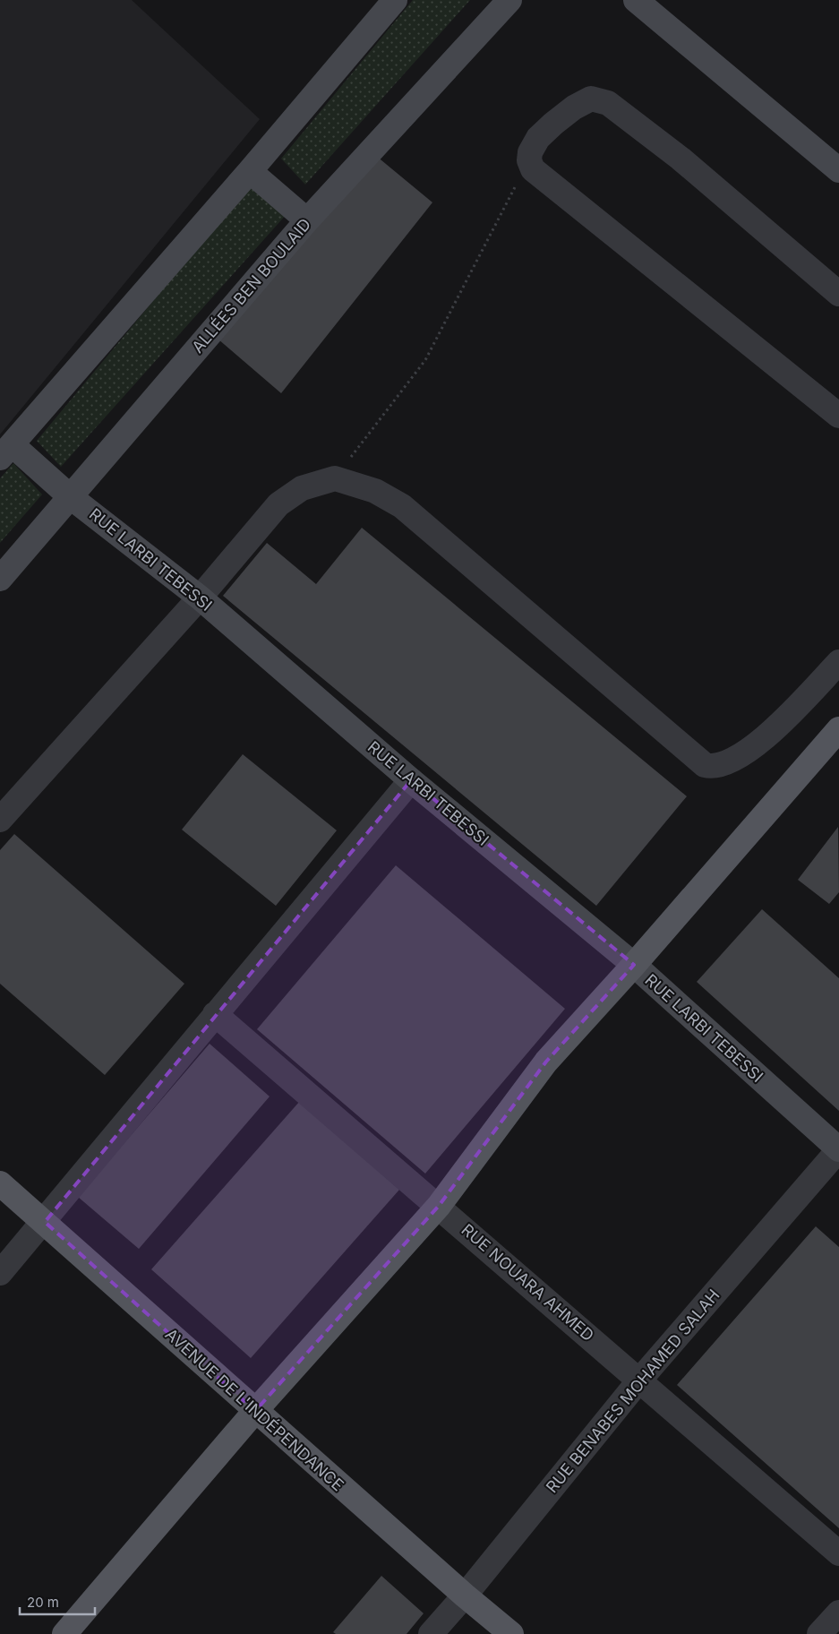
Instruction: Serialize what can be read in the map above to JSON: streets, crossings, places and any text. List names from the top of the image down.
{
  "streets": {
    "main road": ["ALLÉES BEN BOULAID", "RUE LARBI TEBESSI", "AVENUE DE L'INDÉPENDANCE"],
    "street": ["RUE NOUARA AHMED", "RUE BENABES MOHAMED SALAH"]
  },
  "crossings": [
    ["ALLÉES BEN BOULAID", "RUE LARBI TEBESSI"],
    ["RUE LARBI TEBESSI", "RUE BENABES MOHAMED SALAH"],
    ["RUE NOUARA AHMED", "RUE BENABES MOHAMED SALAH"],
    ["RUE BENABES MOHAMED SALAH", "AVENUE DE L'INDÉPENDANCE"]
  ],
  "scale_bar": "20 m"
}
